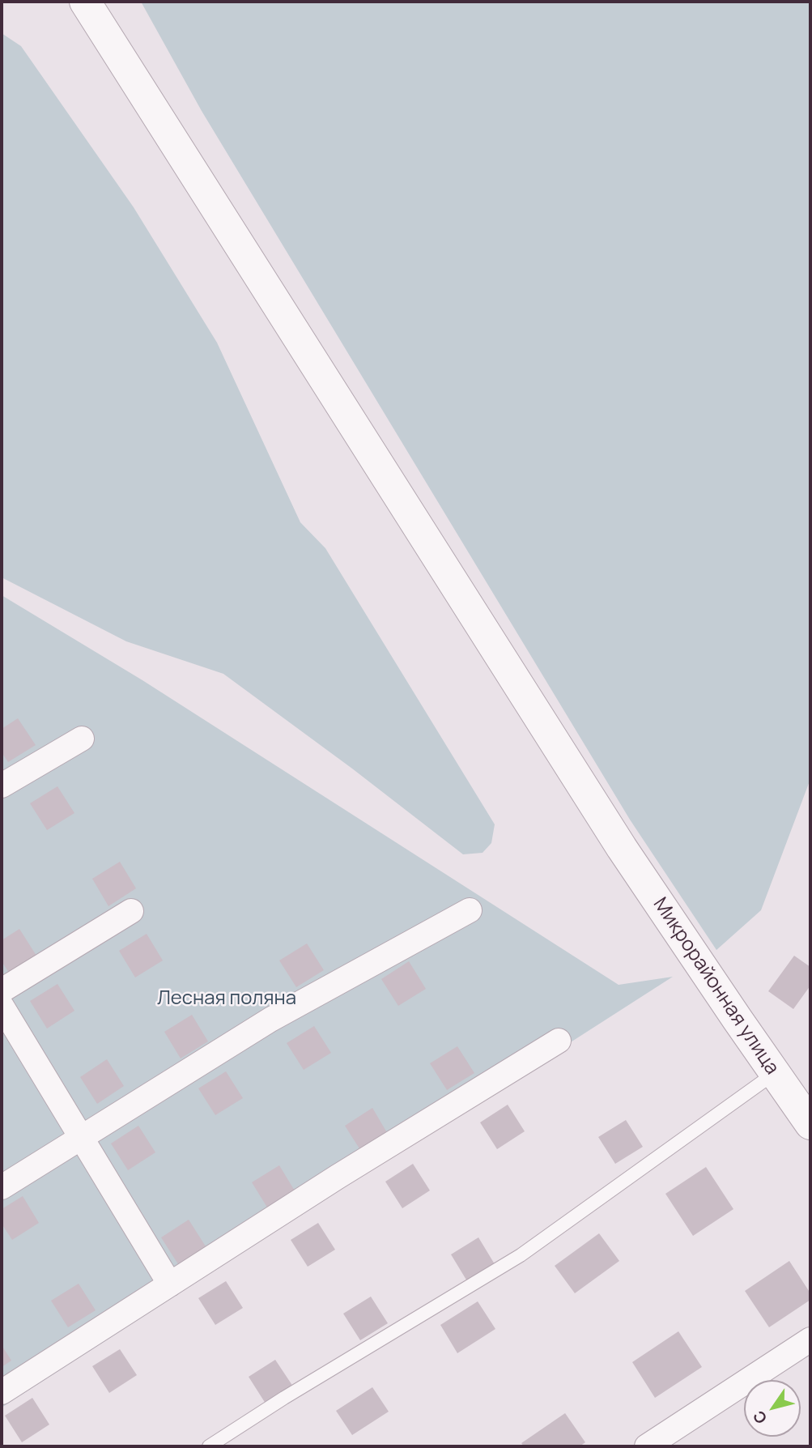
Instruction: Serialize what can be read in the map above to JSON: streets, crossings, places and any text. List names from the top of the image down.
{
  "streets": {
    "street": ["Микрорайонная улица"]
  },
  "parks": ["Лесная поляна"],
  "north": "bottom left"
}
